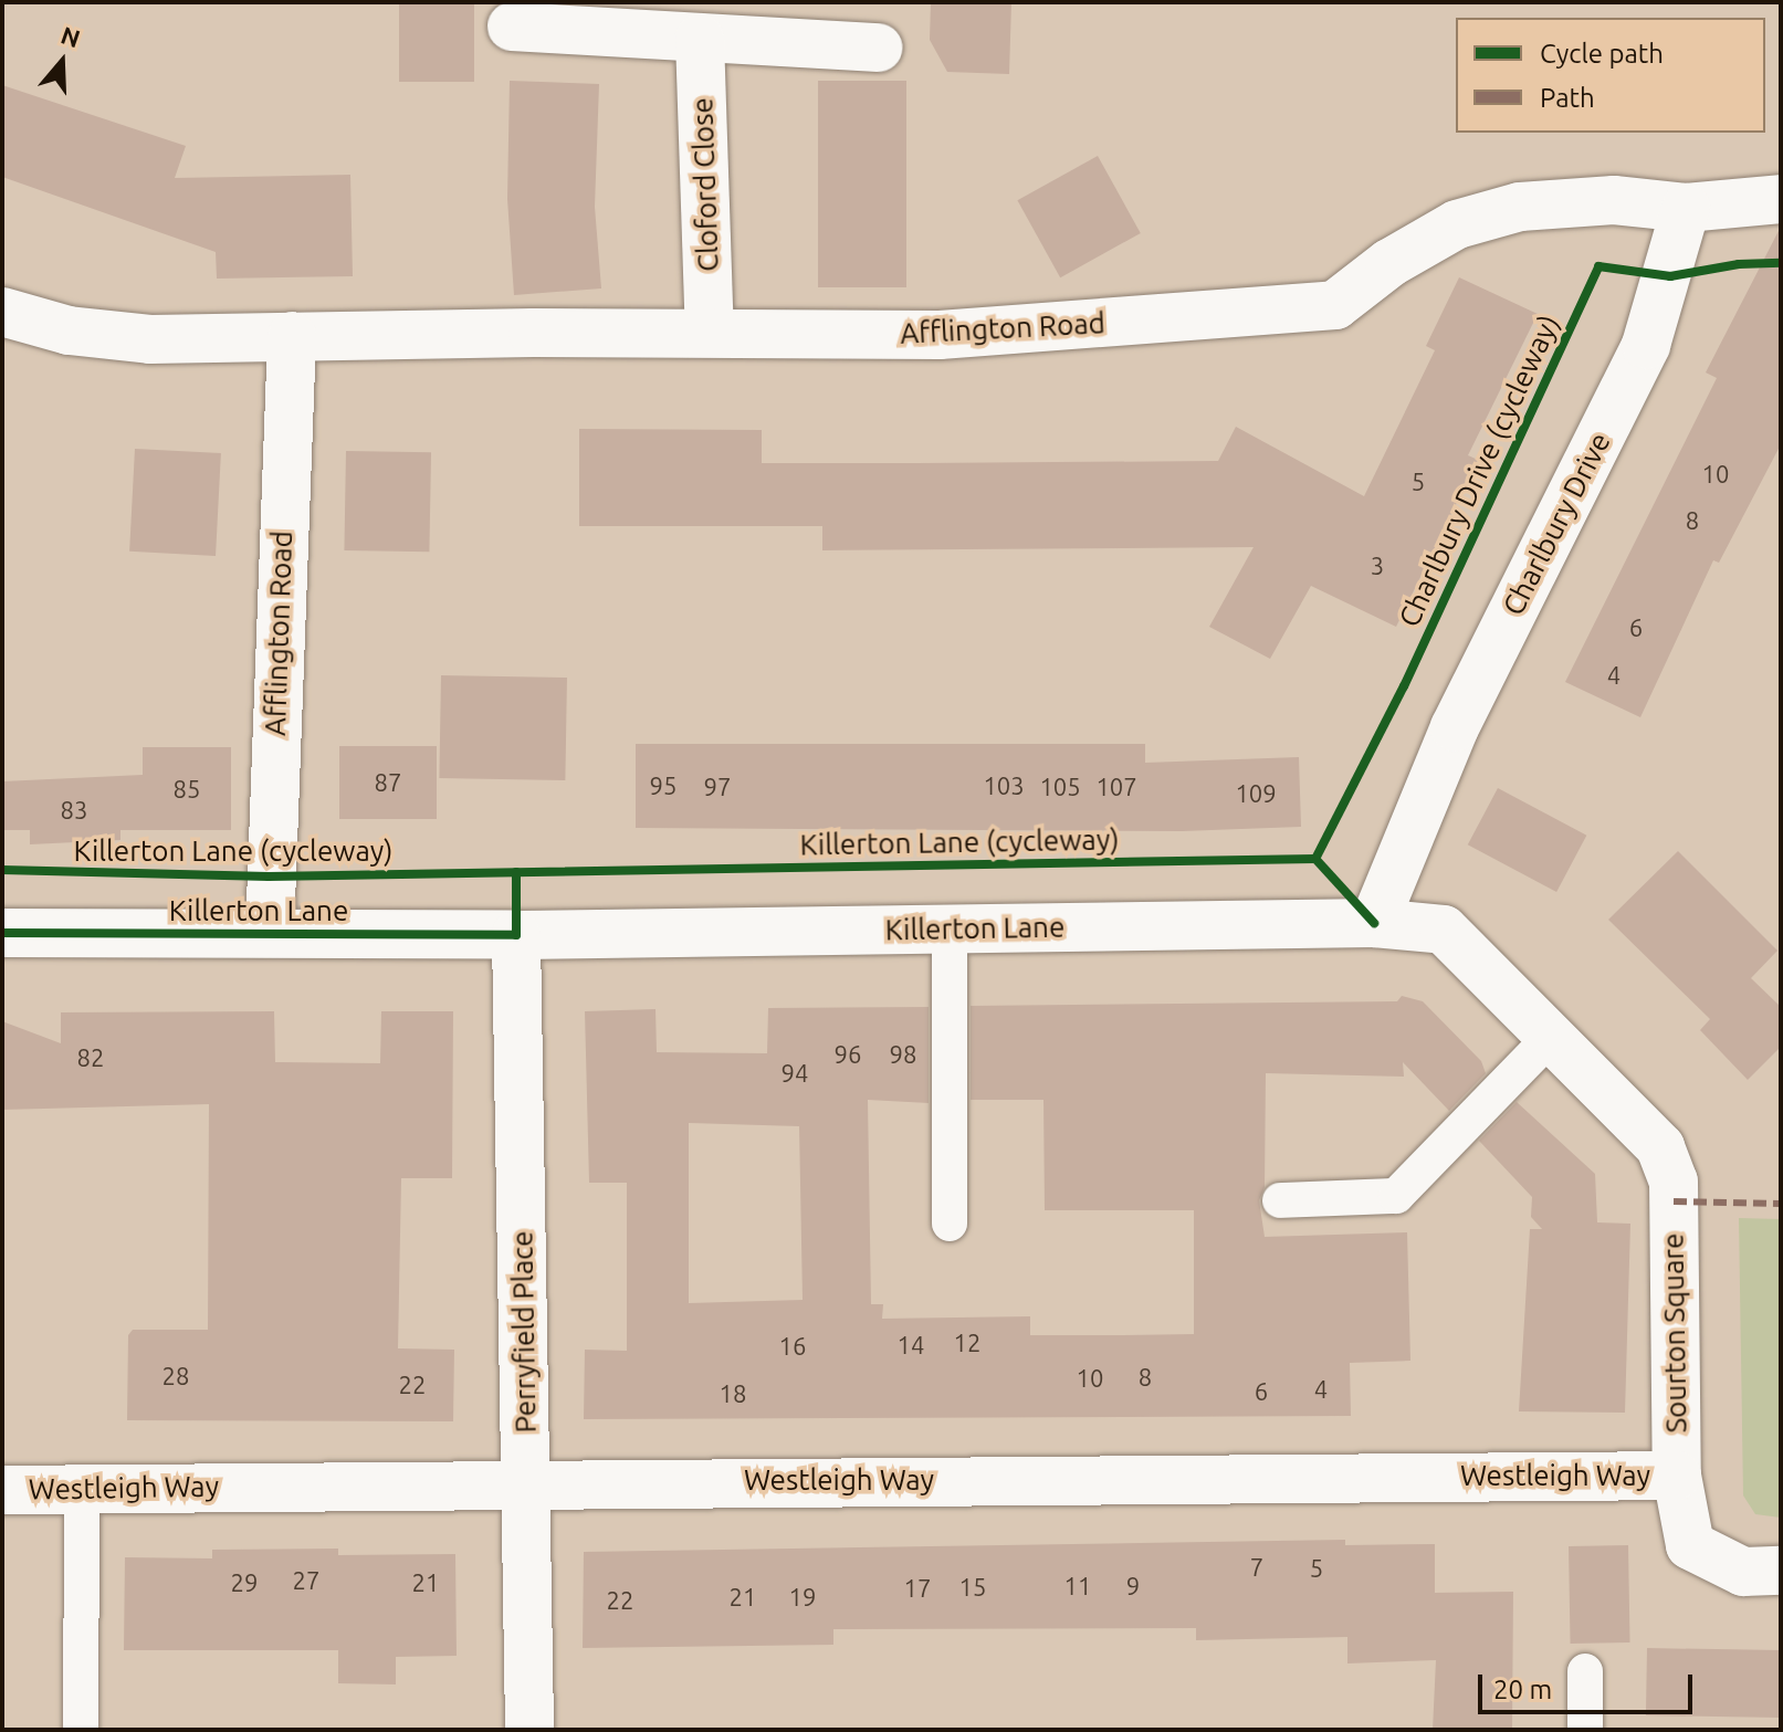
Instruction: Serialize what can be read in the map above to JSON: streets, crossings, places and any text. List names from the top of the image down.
{
  "streets": {
    "street": [
      "Cloford Close",
      "Afflington Road",
      "Charlbury Drive",
      "Killerton Lane",
      "Perryfield Place",
      "Sourton Square",
      "Westleigh Way"
    ],
    "cycle path": ["Charlbury Drive (cycleway)", "Killerton Lane (cycleway)"]
  },
  "crossings": [
    ["Cloford Close", "Afflington Road"],
    ["Afflington Road", "Charlbury Drive"],
    ["Afflington Road", "Killerton Lane"],
    ["Charlbury Drive", "Killerton Lane"],
    ["Killerton Lane", "Perryfield Place"],
    ["Killerton Lane", "Sourton Square"],
    ["Perryfield Place", "Westleigh Way"],
    ["Sourton Square", "Westleigh Way"]
  ],
  "house_numbers": [
    "10",
    "5",
    "8",
    "3",
    "6",
    "4",
    "87",
    "95",
    "103",
    "97",
    "105",
    "107",
    "85",
    "109",
    "83",
    "96",
    "98",
    "82",
    "94",
    "12",
    "14",
    "16",
    "28",
    "8",
    "10",
    "22",
    "4",
    "6",
    "18",
    "7",
    "5",
    "27",
    "29",
    "21",
    "11",
    "9",
    "15",
    "17",
    "21",
    "19",
    "22"
  ],
  "legend": ["Cycle path", "Path"],
  "scale_bar": "20 m",
  "north": "top"
}
